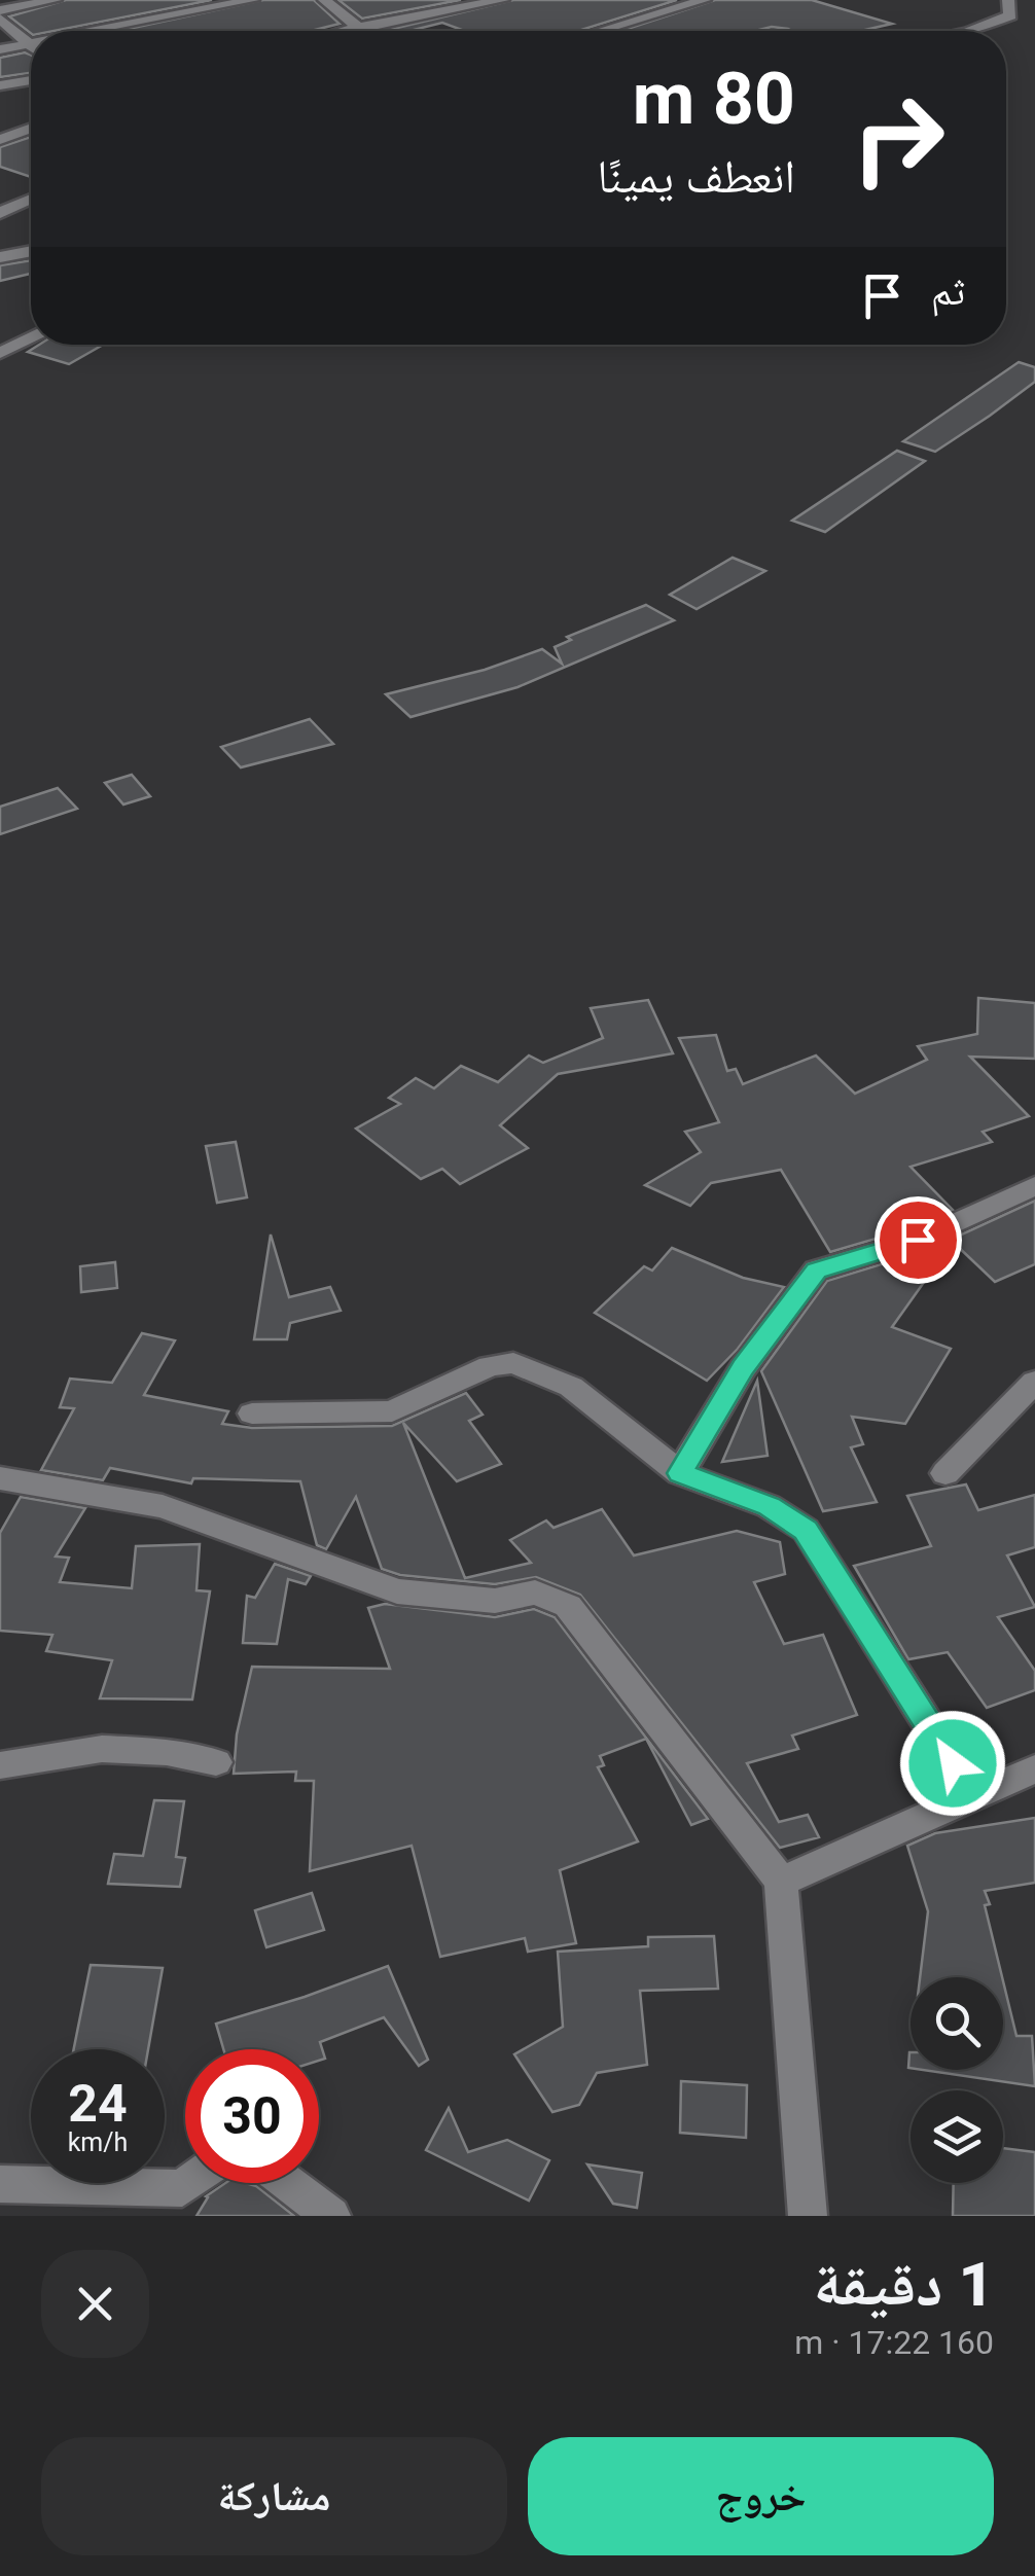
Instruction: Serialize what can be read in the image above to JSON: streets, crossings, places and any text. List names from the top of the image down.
{
  "page": {
    "turn": ["80 m", "انعطف يمينًا"],
    "then": "ثم",
    "speed": "24 km/h",
    "limit": "30",
    "heading": ["1 دقيقة", "160 m · 17:22"],
    "buttons": ["خروج", "مشاركة"]
  }
}
